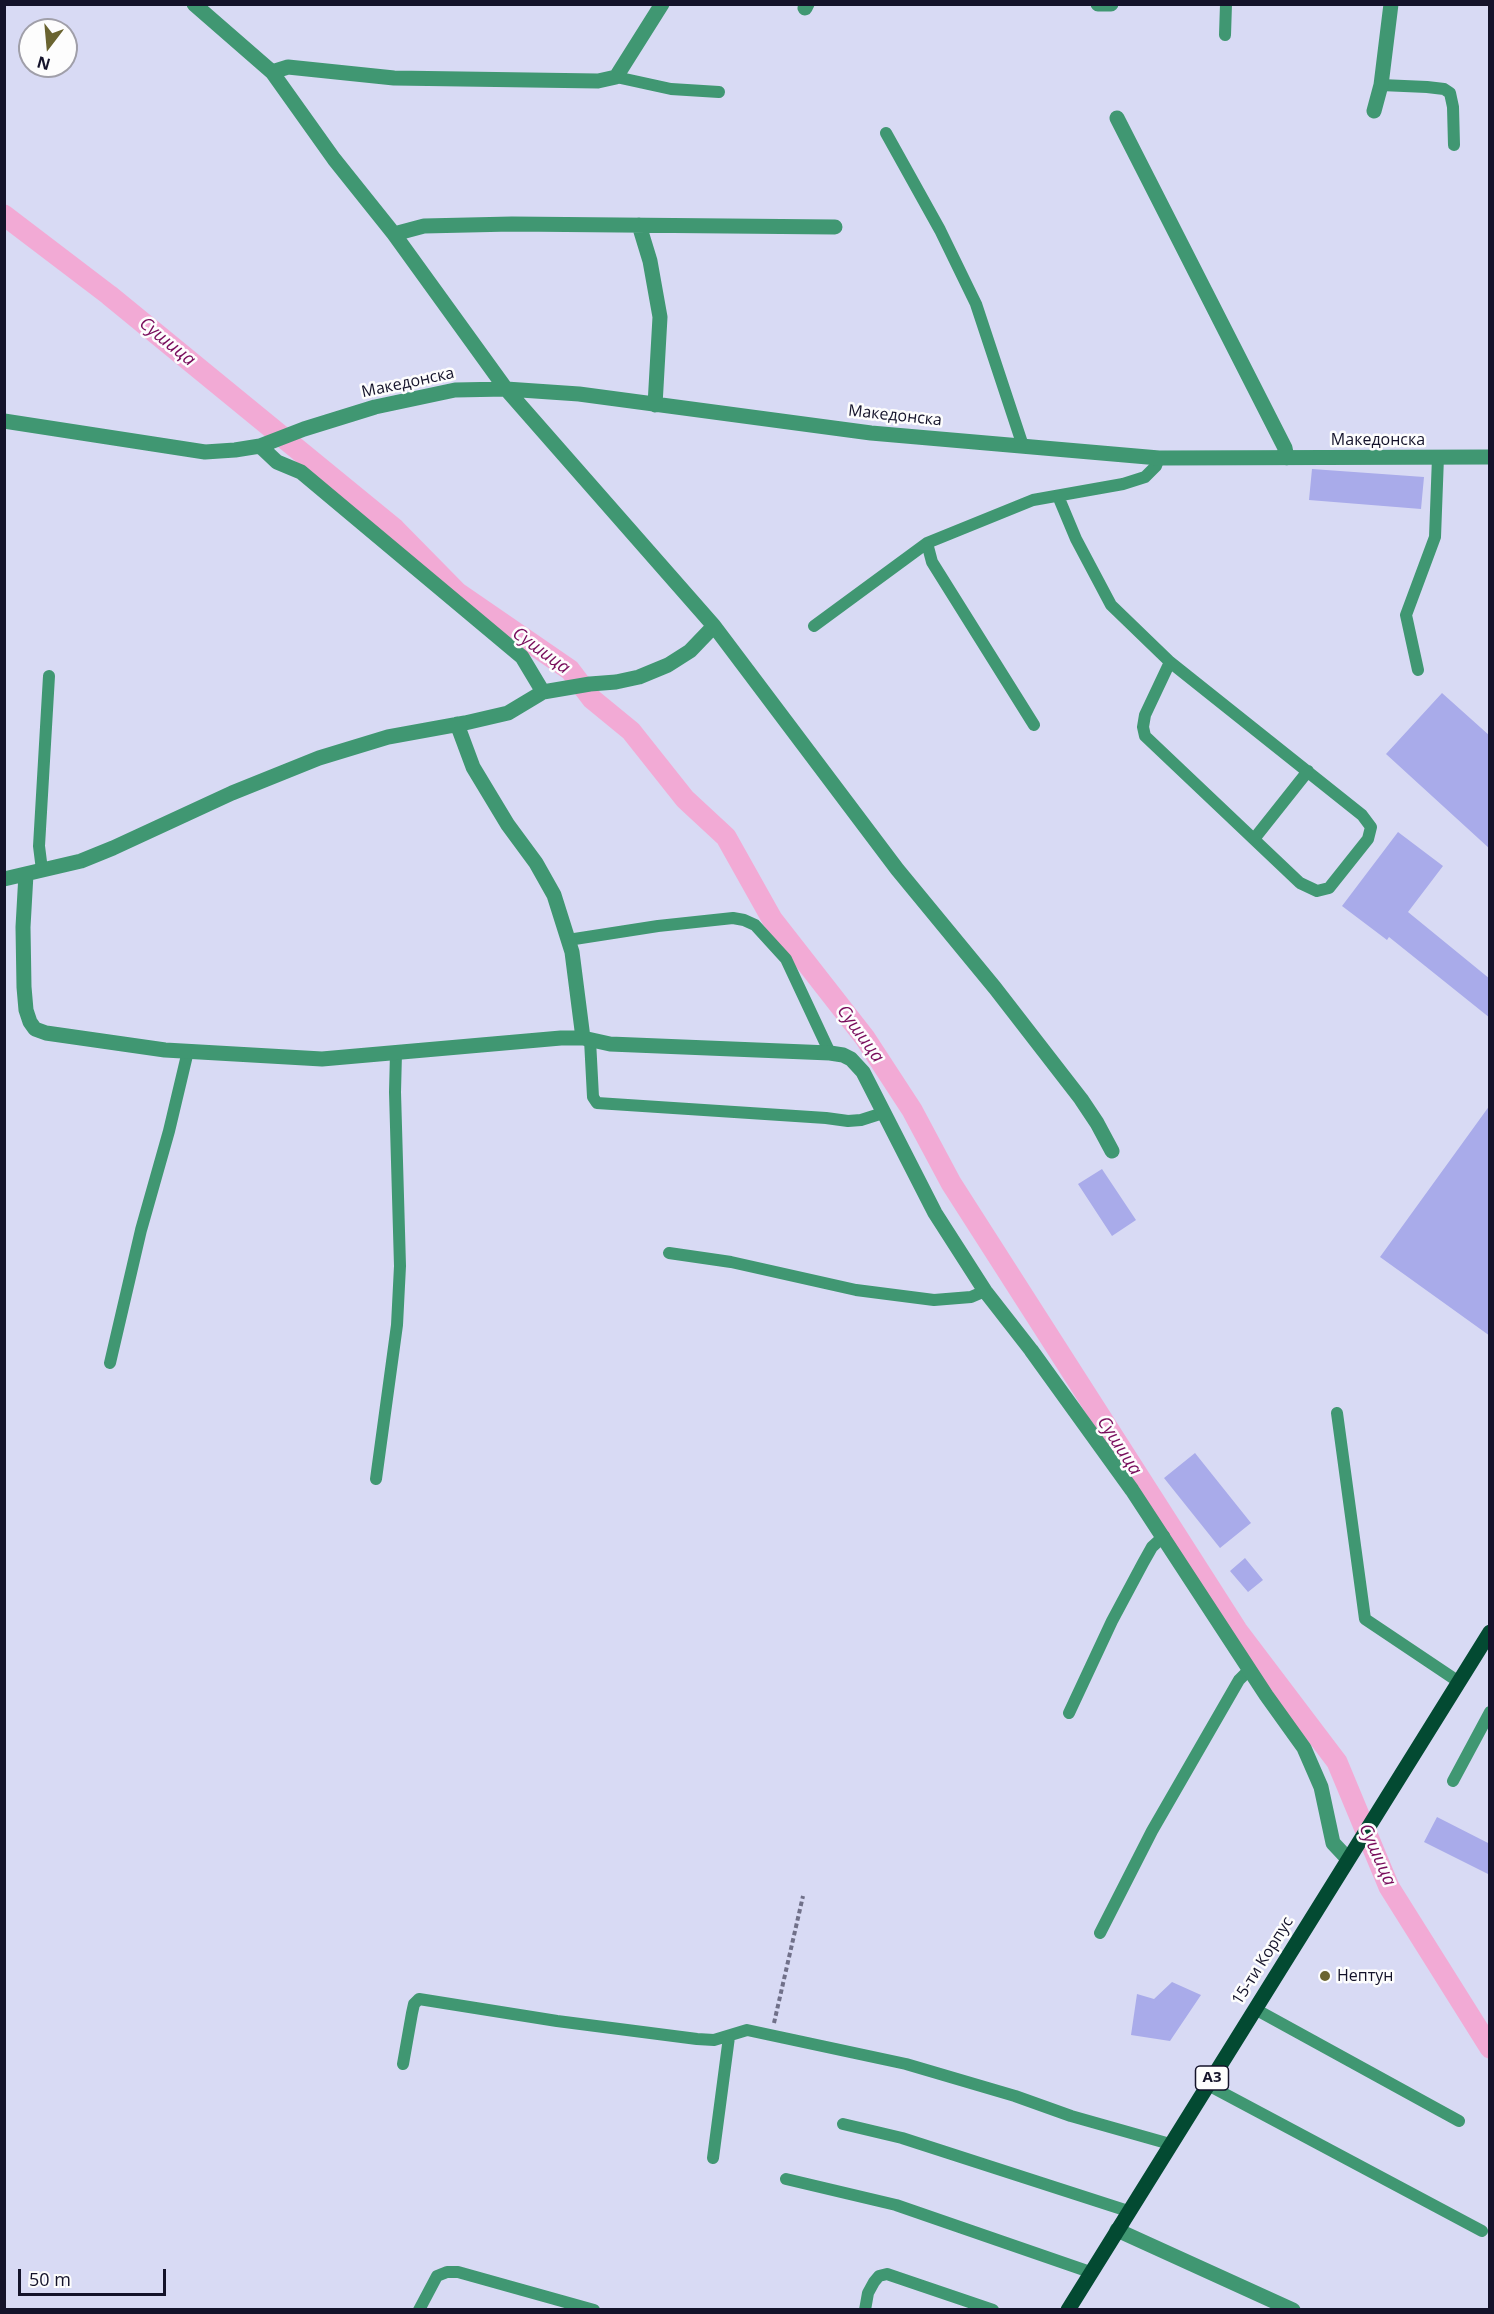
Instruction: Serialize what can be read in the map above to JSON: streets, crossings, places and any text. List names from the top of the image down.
{
  "streets": {
    "main road": ["15-ти Корпус", "A3"],
    "street": ["Македонска"]
  },
  "water": ["Сушица"],
  "places": ["Нептун"],
  "scale_bar": "50 m",
  "north": "bottom"
}
